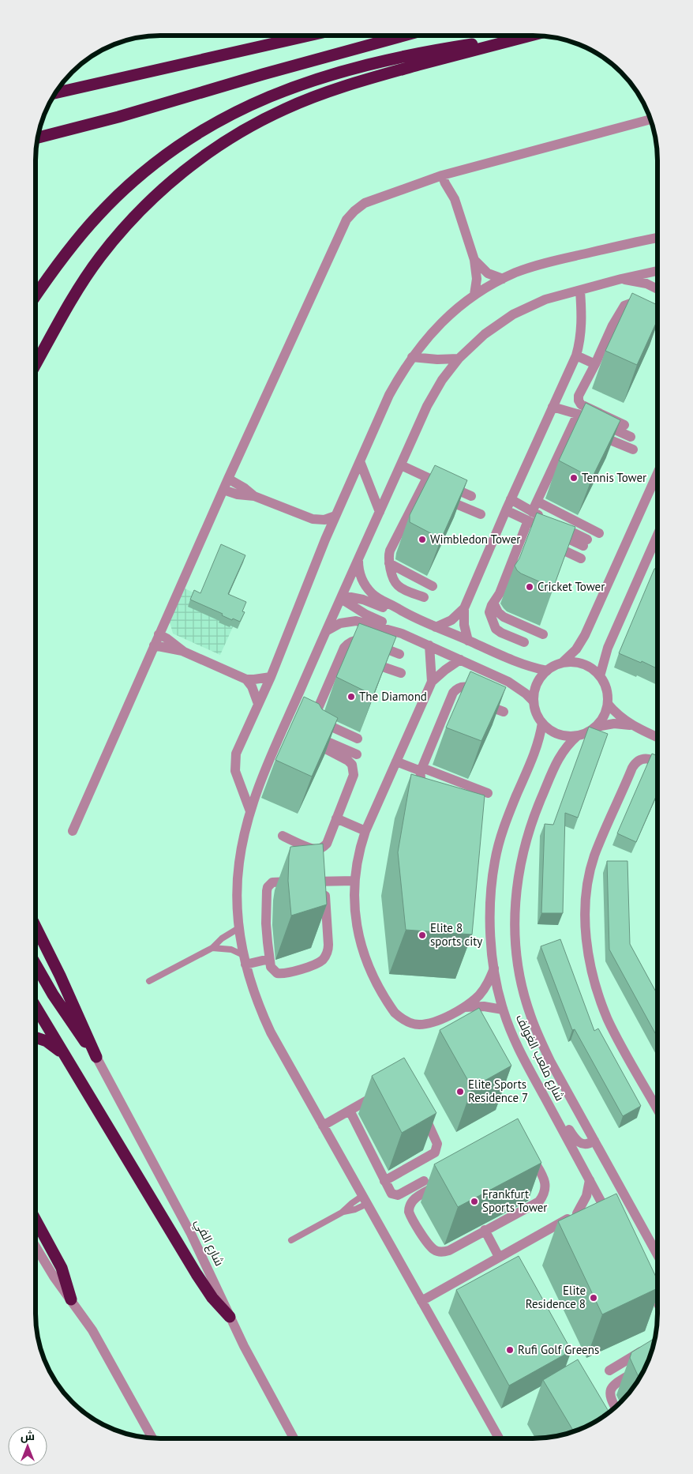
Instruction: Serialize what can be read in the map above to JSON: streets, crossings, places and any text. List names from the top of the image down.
{
  "streets": {
    "street": ["شارع ملعب الغولف", "شارع الفي"]
  },
  "places": [
    "Tennis Tower",
    "Wimbledon Tower",
    "Cricket Tower",
    "The Diamond",
    "Elite 8 sports city",
    "Elite Sports Residence 7",
    "Frankfurt Sports Tower",
    "Elite Residence 8",
    "Rufi Golf Greens"
  ],
  "north": "top"
}
